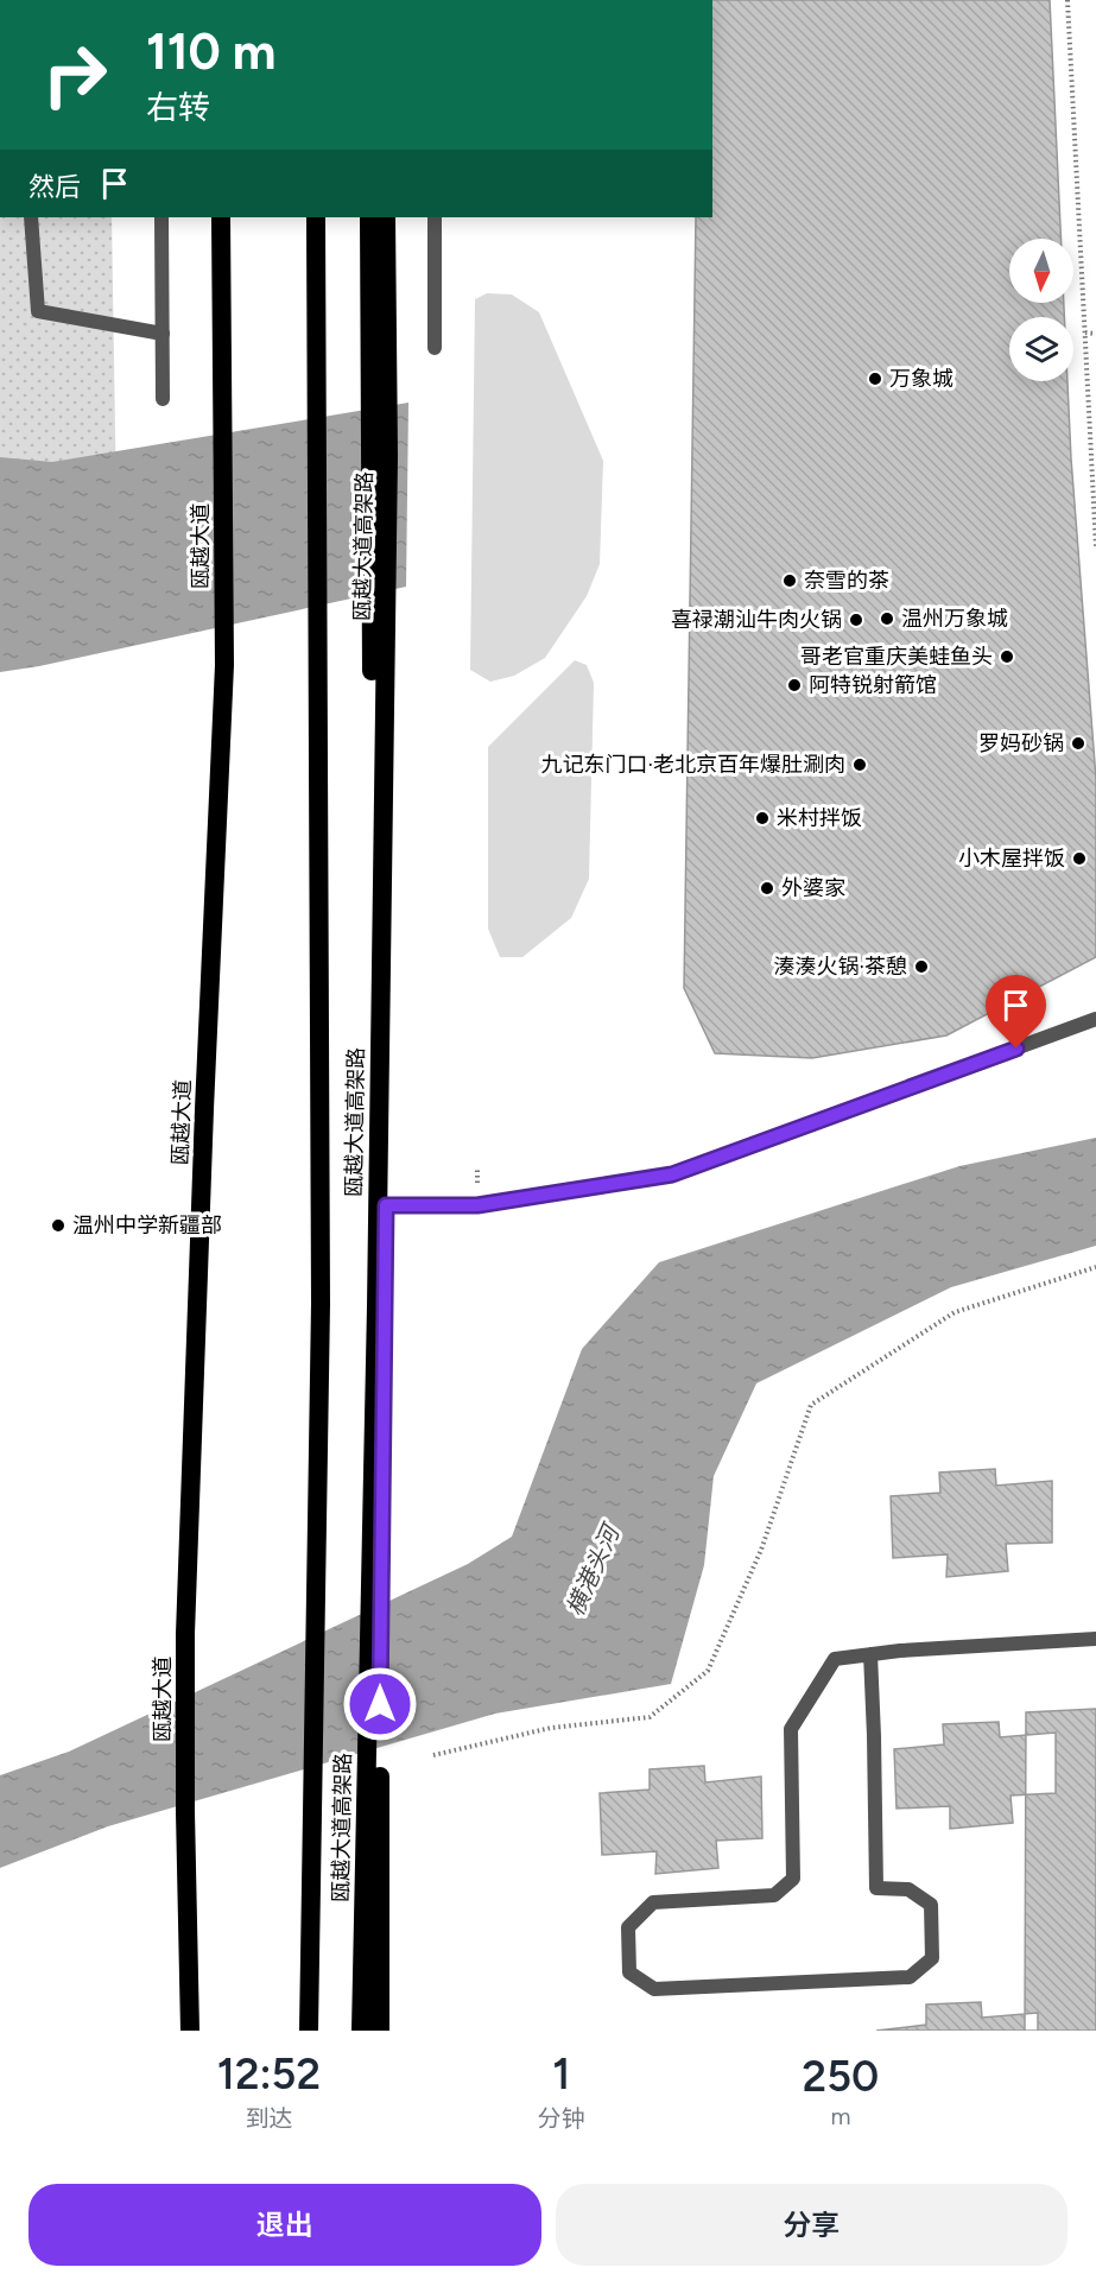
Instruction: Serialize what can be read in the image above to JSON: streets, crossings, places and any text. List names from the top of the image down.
{
  "streets": {
    "highway": ["瓯越大道", "瓯越大道高架路"]
  },
  "water": ["横港头河"],
  "places": [
    "万象城",
    "奈雪的茶",
    "温州万象城",
    "喜禄潮汕牛肉火锅",
    "哥老官重庆美蛙鱼头",
    "阿特锐射箭馆",
    "罗妈砂锅",
    "九记东门口·老北京百年爆肚涮肉",
    "米村拌饭",
    "小木屋拌饭",
    "外婆家",
    "湊湊火锅·茶憩",
    "温州中学新疆部"
  ],
  "north": "bottom",
  "page": {
    "turn": ["110 m", "右转"],
    "then": "然后",
    "eta": [
      "12:52",
      "到达",
      "1",
      "分钟",
      "250",
      "m"
    ],
    "buttons": ["退出", "分享"]
  }
}
